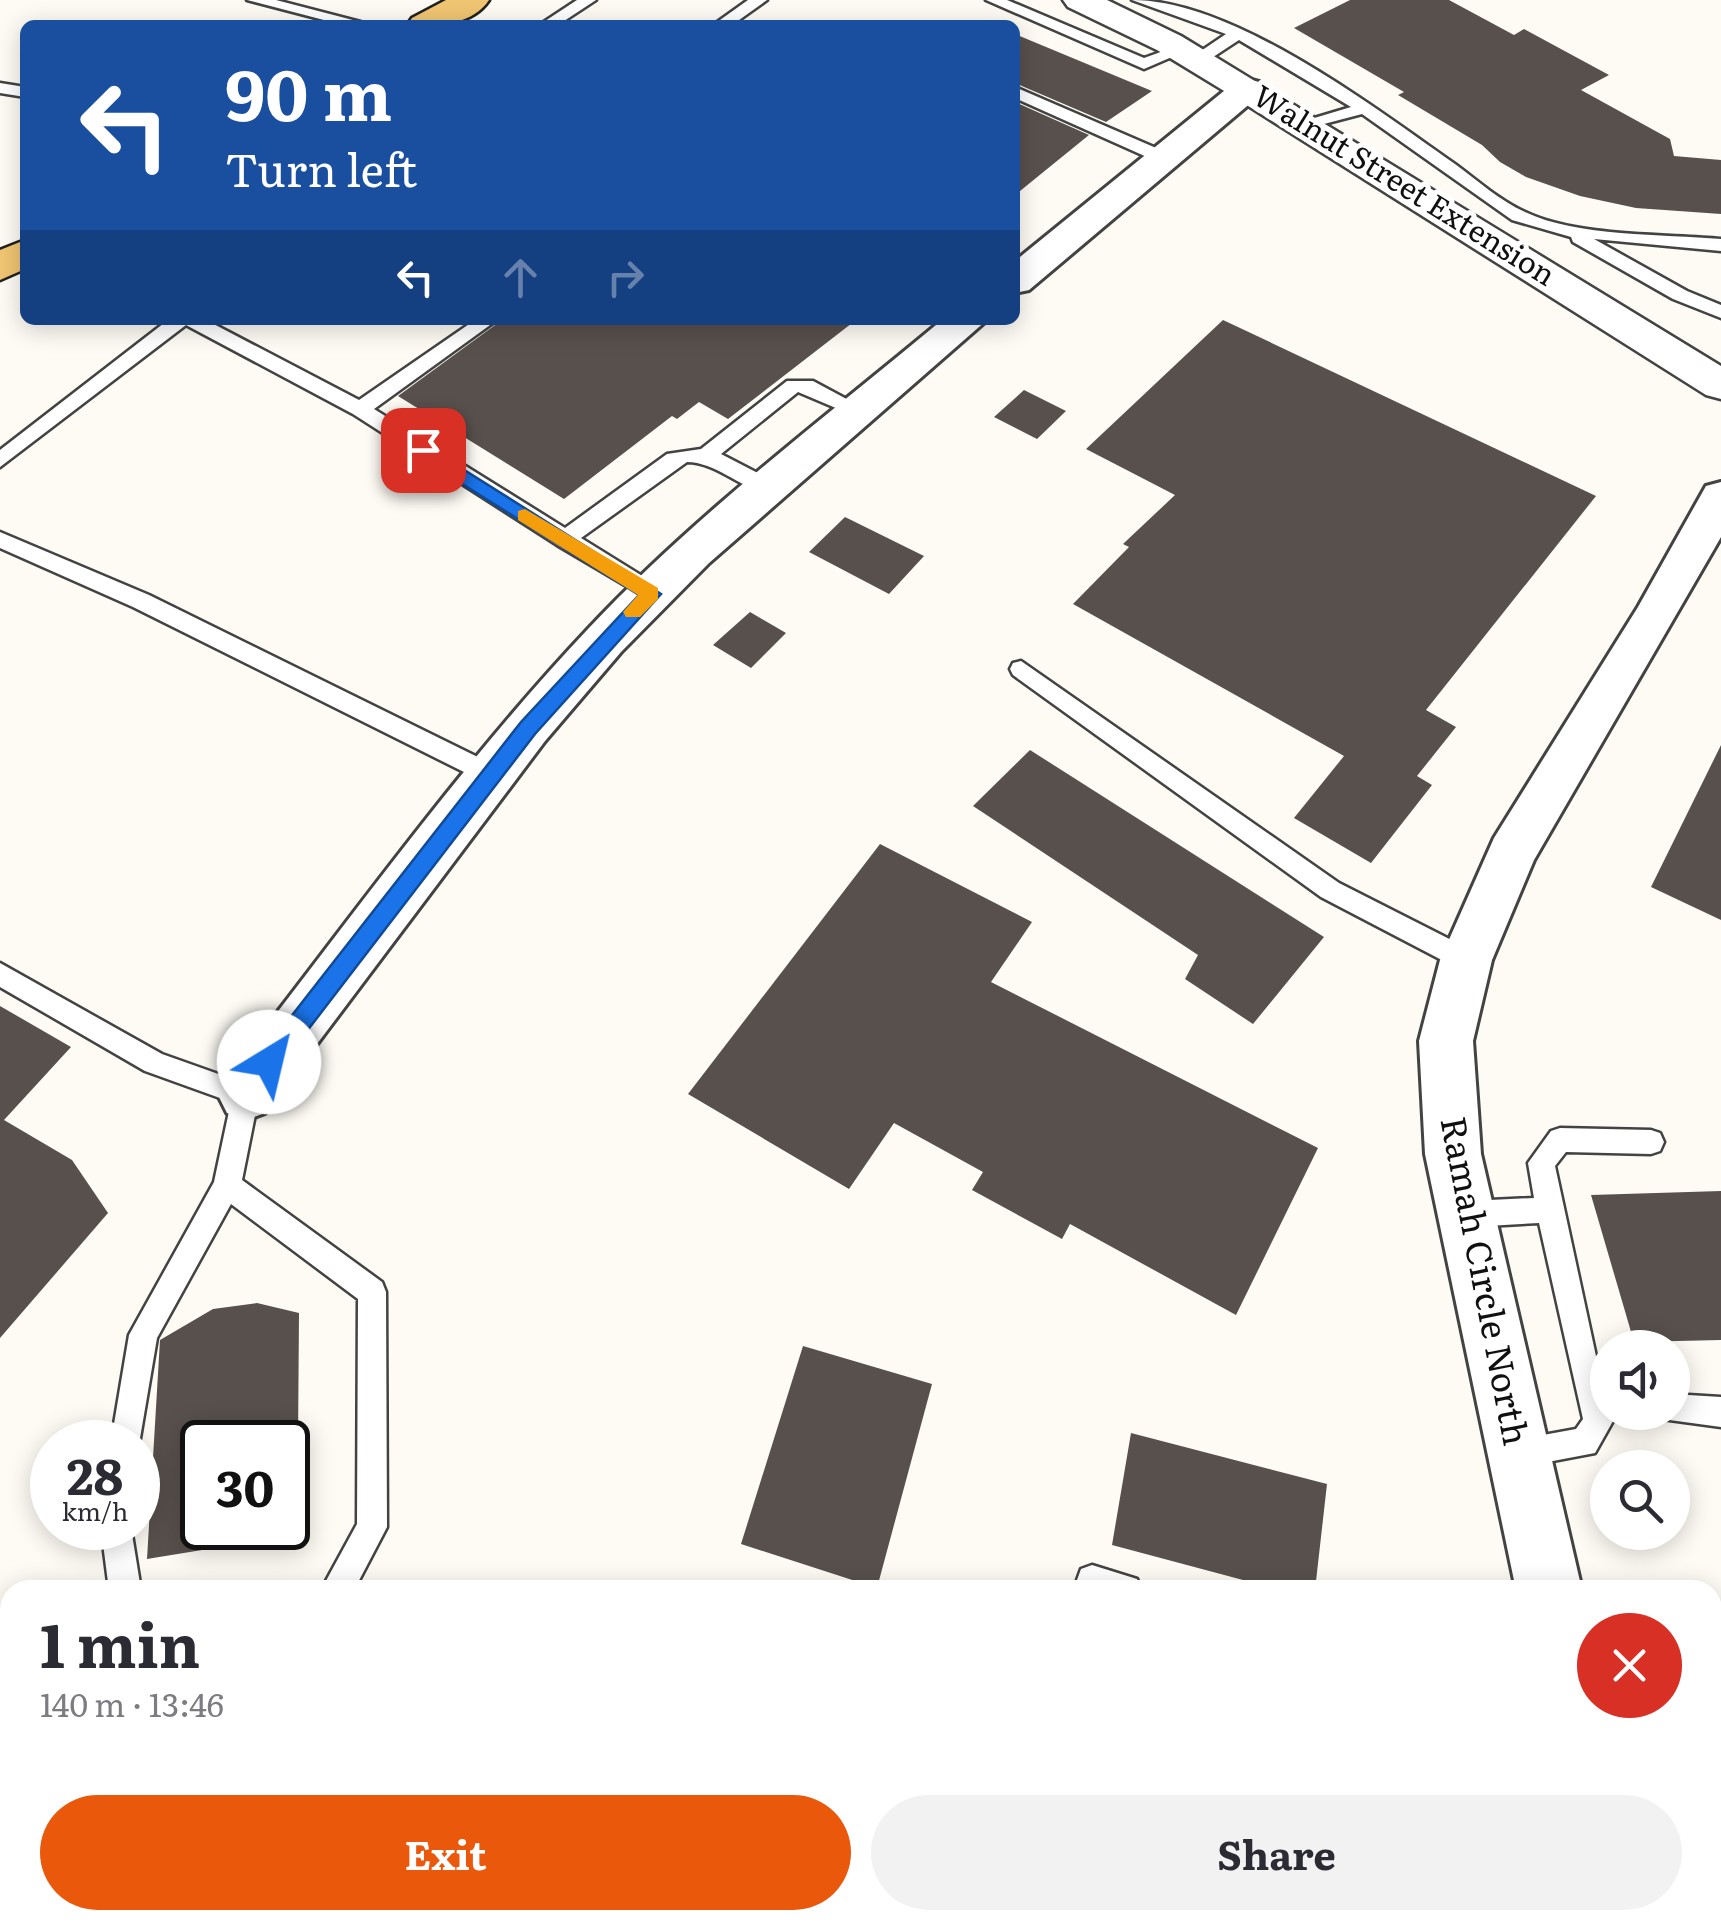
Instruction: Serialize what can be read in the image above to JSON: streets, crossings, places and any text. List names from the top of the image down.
{
  "streets": {
    "street": ["Walnut Street Extension", "Ramah Circle North"]
  },
  "page": {
    "turn": ["90 m", "Turn left"],
    "speed": "28 km/h",
    "limit": "30",
    "heading": ["1 min", "140 m · 13:46"],
    "buttons": ["Exit", "Share"]
  }
}
